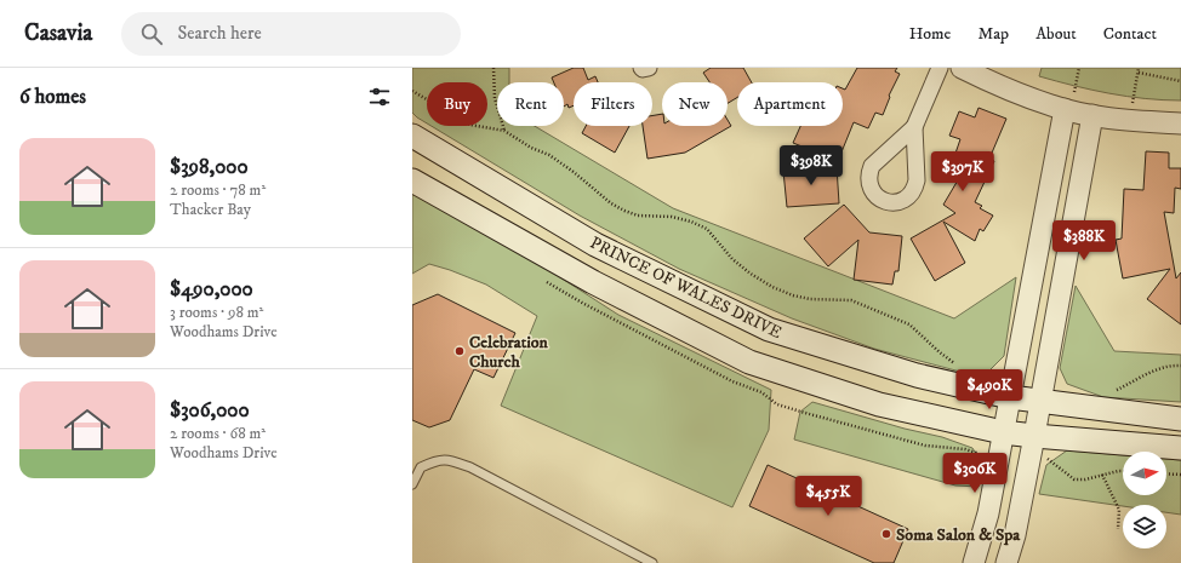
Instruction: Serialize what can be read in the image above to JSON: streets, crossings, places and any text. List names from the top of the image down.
{
  "streets": {
    "main road": ["PRINCE OF WALES DRIVE"]
  },
  "places": ["Celebration Church", "Soma Salon & Spa"],
  "north": "right",
  "page": {
    "header": "Casavia",
    "search": "Search here",
    "nav": [
      "Home",
      "Map",
      "About",
      "Contact"
    ],
    "heading": "6 homes",
    "chip": [
      "Buy",
      "Rent",
      "Filters",
      "New",
      "Apartment"
    ],
    "list": [
      {
        "name": "$398,000",
        "note": "2 rooms · 78 m² · Thacker Bay"
      },
      {
        "name": "$490,000",
        "note": "3 rooms · 98 m² · Woodhams Drive"
      },
      {
        "name": "$306,000",
        "note": "2 rooms · 68 m² · Woodhams Drive"
      }
    ],
    "price": [
      "$398K",
      "$397K",
      "$388K",
      "$490K",
      "$306K",
      "$455K"
    ]
  }
}
